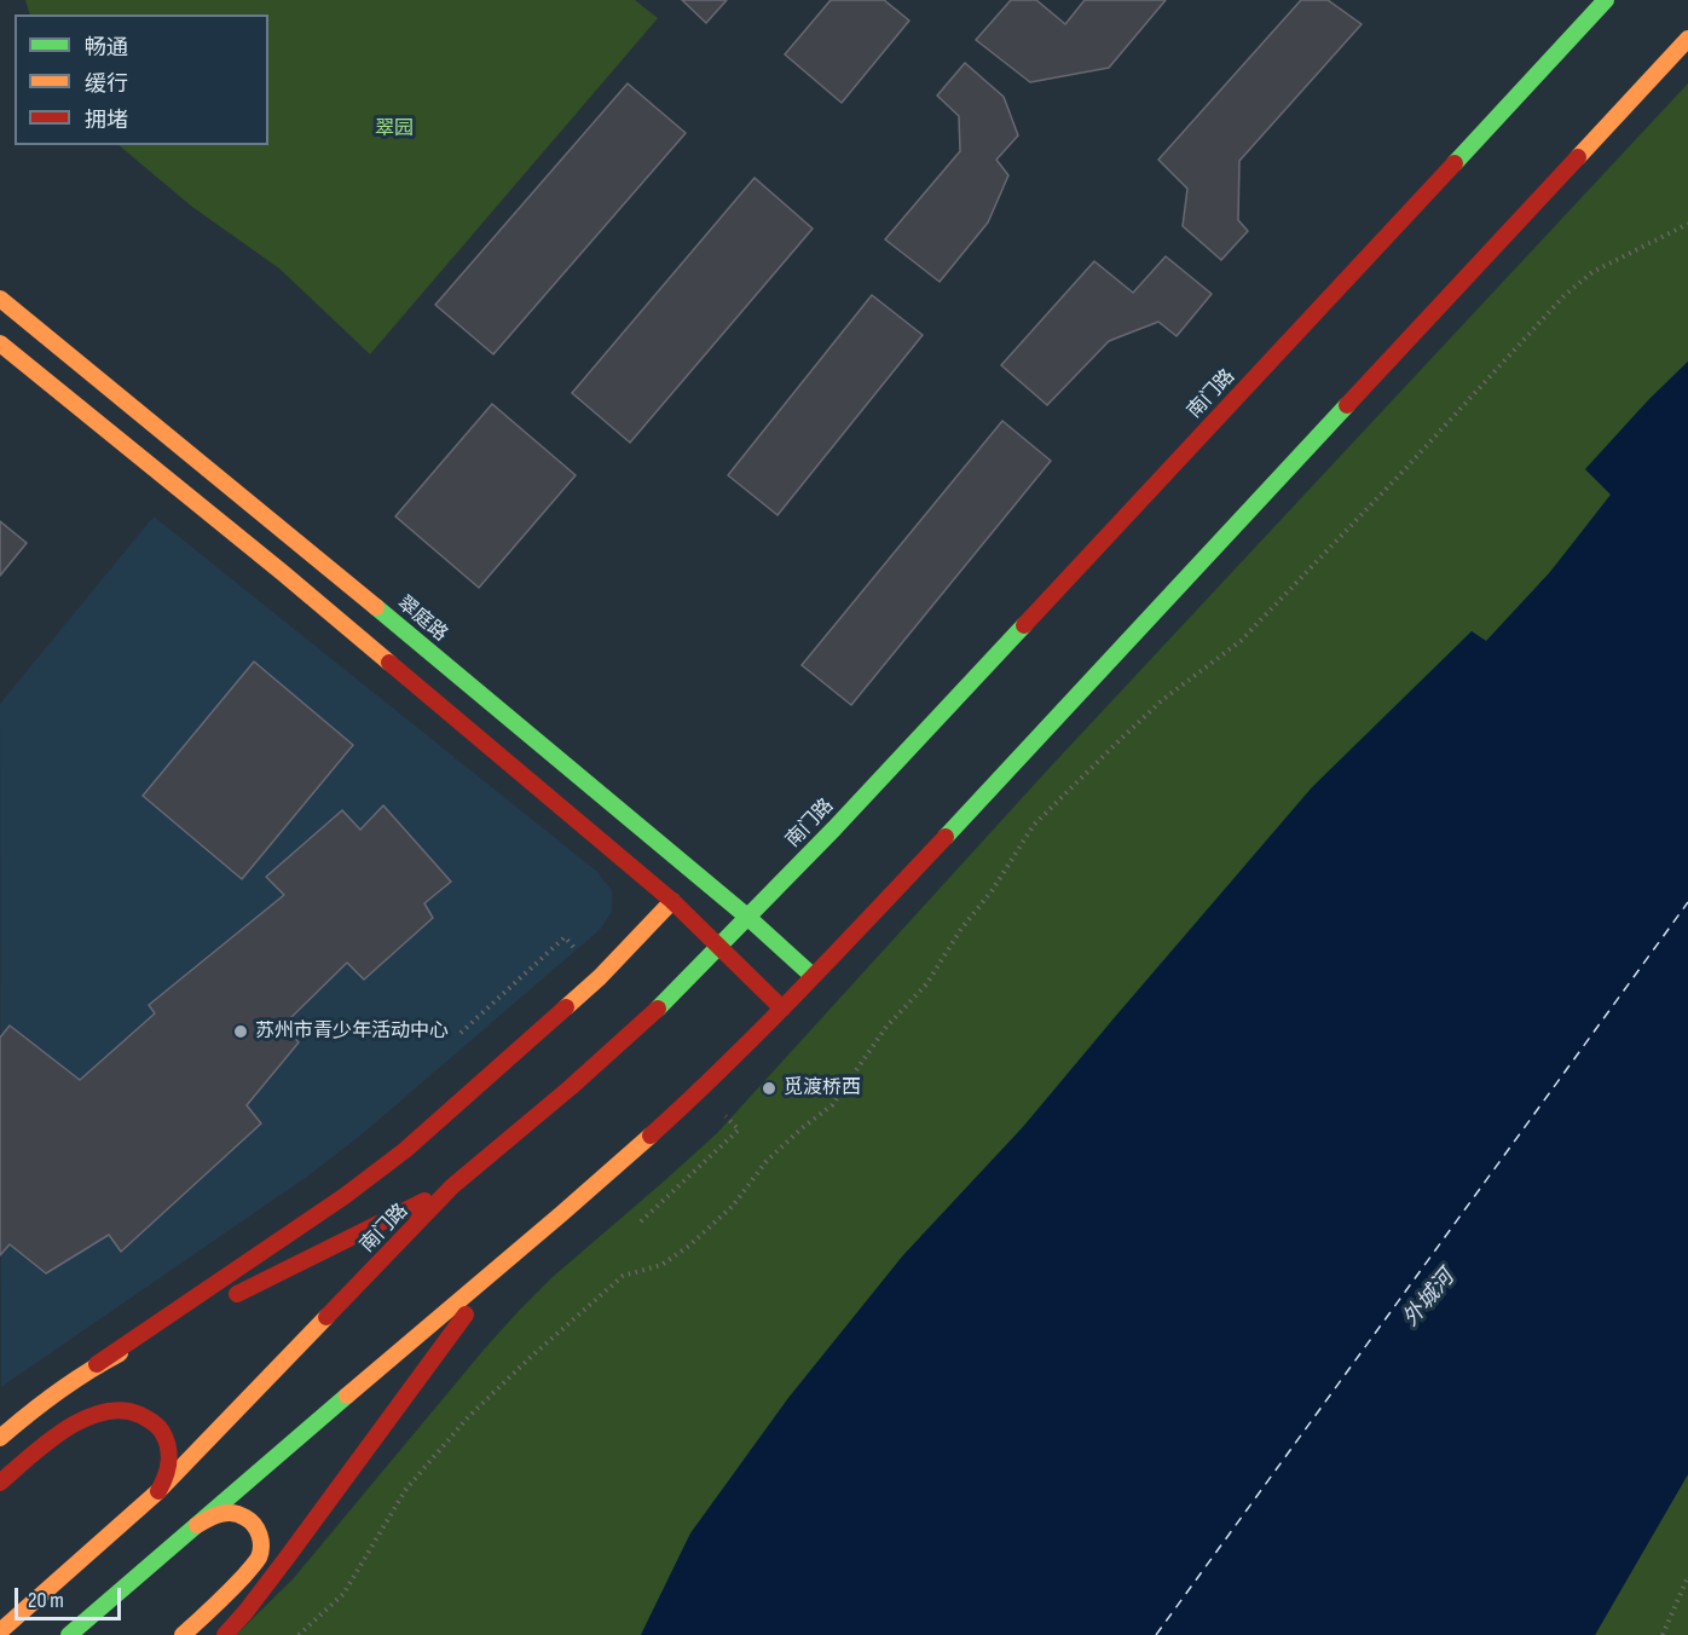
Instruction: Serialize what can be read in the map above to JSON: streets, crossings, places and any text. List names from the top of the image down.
{
  "streets": {
    "main road": ["南门路", "翠庭路"]
  },
  "crossings": [
    ["南门路", "翠庭路"]
  ],
  "water": ["外城河"],
  "parks": ["翠园"],
  "places": ["苏州市青少年活动中心", "觅渡桥西"],
  "legend": ["畅通", "缓行", "拥堵"],
  "scale_bar": "20 m"
}
